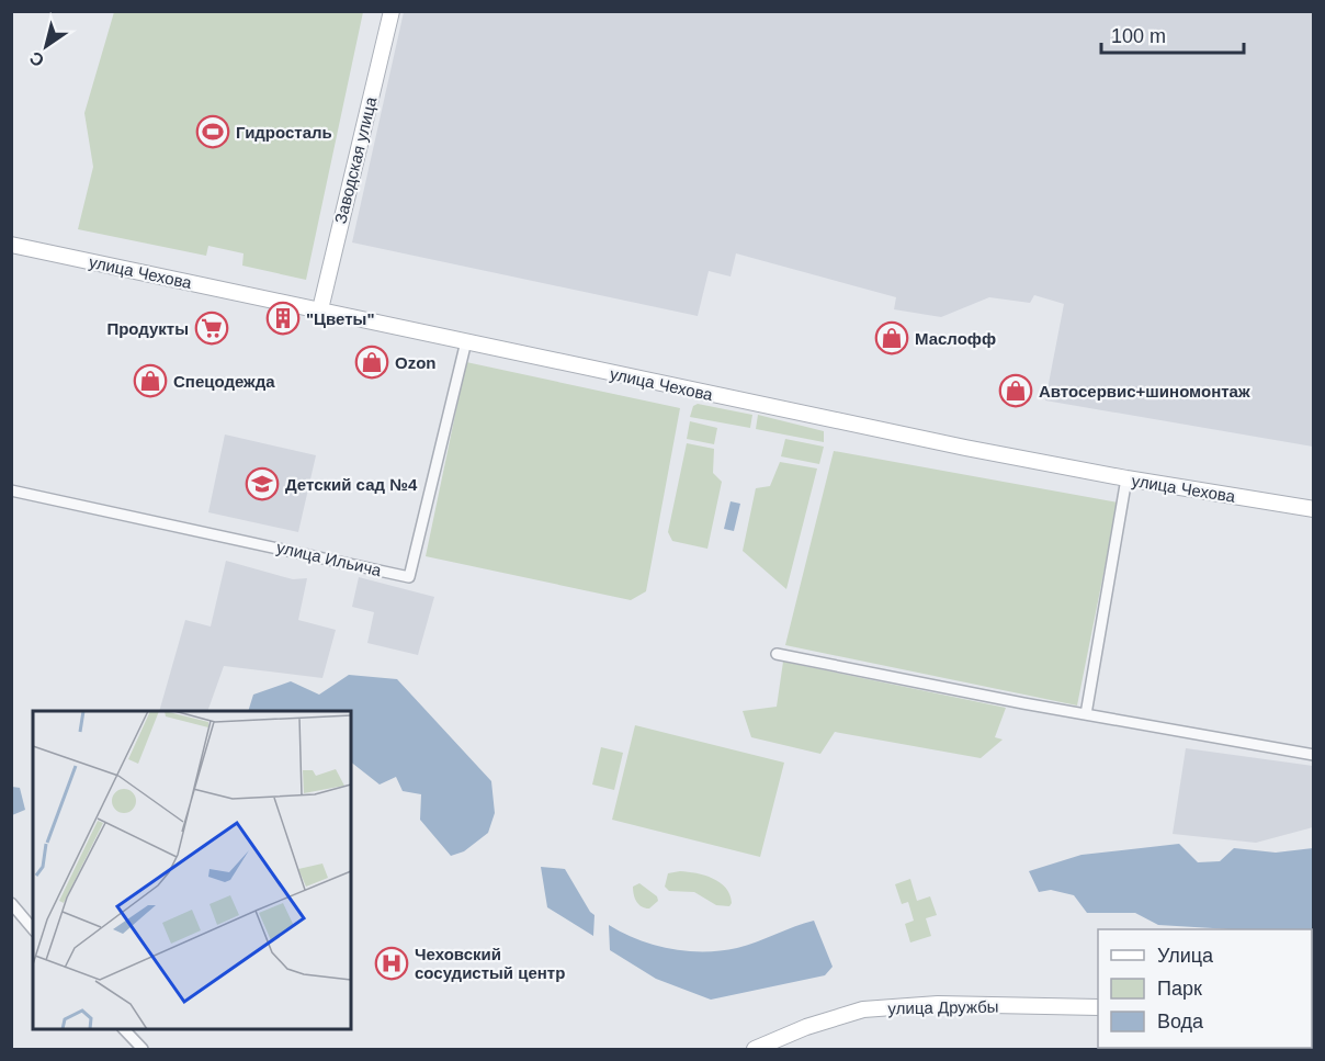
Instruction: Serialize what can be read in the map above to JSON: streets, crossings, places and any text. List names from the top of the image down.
{
  "streets": {
    "main road": ["Заводская улица", "улица Чехова", "улица Дружбы"],
    "street": ["улица Ильича"]
  },
  "crossings": [
    ["Заводская улица", "улица Чехова"],
    ["улица Чехова", "улица Ильича"]
  ],
  "places": {
    "sports": ["Гидросталь"],
    "building": ["\"Цветы\""],
    "supermarket": ["Продукты"],
    "shop": [
      "Маслофф",
      "Ozon",
      "Спецодежда",
      "Автосервис+шиномонтаж"
    ],
    "school or university": ["Детский сад №4"],
    "hospital": ["Чеховский сосудистый центр"]
  },
  "legend": ["Улица", "Парк", "Вода"],
  "scale_bar": "100 m",
  "north": "bottom left"
}
